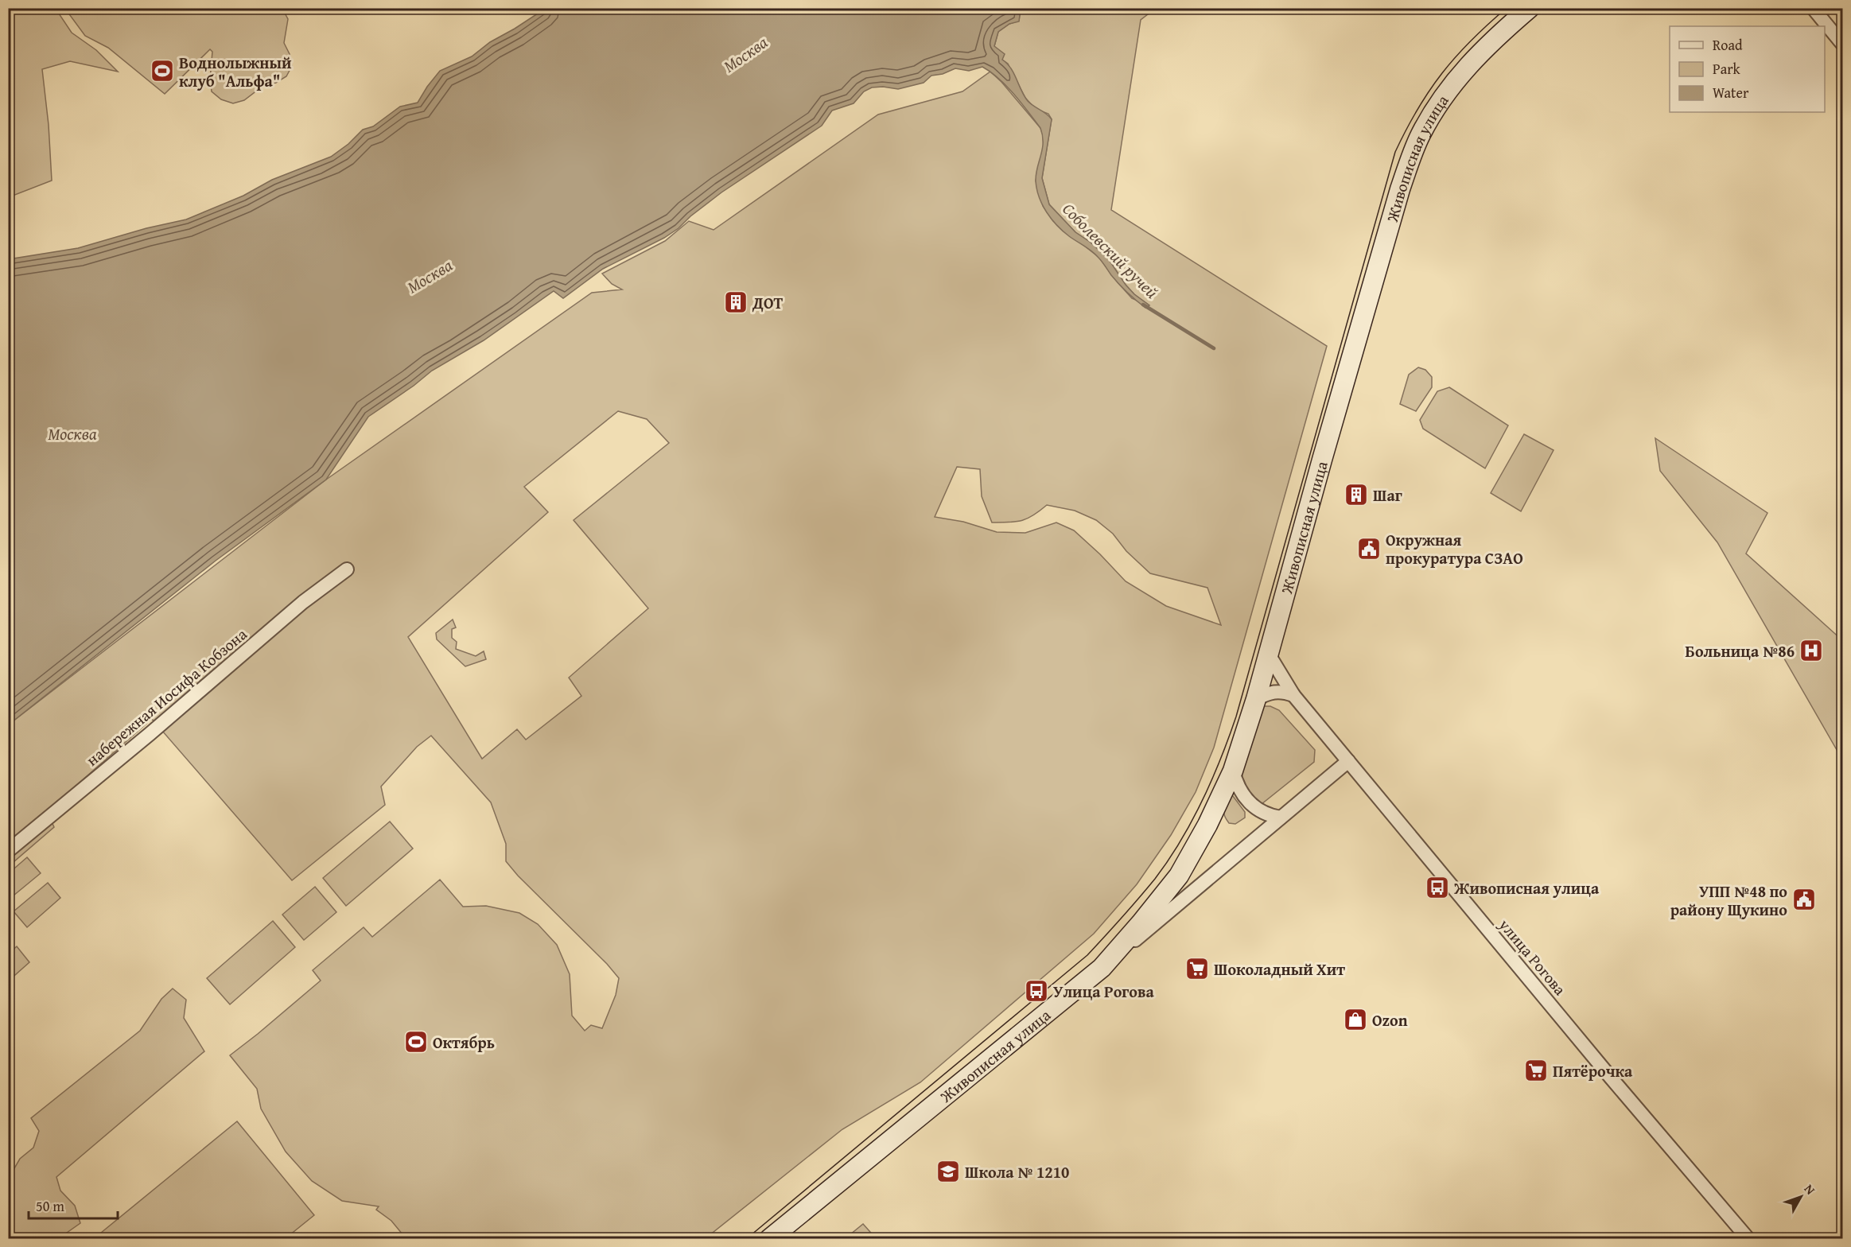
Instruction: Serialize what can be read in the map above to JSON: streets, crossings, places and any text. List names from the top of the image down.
{
  "streets": {
    "street": ["Живописная улица", "набережная Иосифа Кобзона", "улица Рогова"]
  },
  "crossings": [
    ["Живописная улица", "улица Рогова"]
  ],
  "water": ["Москва", "Соболевский ручей"],
  "places": {
    "sports": ["Воднолыжный клуб \"Альфа\"", "Октябрь"],
    "building": ["ДОТ", "Шаг"],
    "public building": ["Окружная прокуратура СЗАО", "УПП №48 по району Щукино"],
    "hospital": ["Больница №86"],
    "bus stop": ["Живописная улица", "Улица Рогова"],
    "supermarket": ["Шоколадный Хит", "Пятёрочка"],
    "shop": ["Ozon"],
    "school or university": ["Школа № 1210"]
  },
  "legend": ["Road", "Park", "Water"],
  "scale_bar": "50 m",
  "north": "top right"
}
